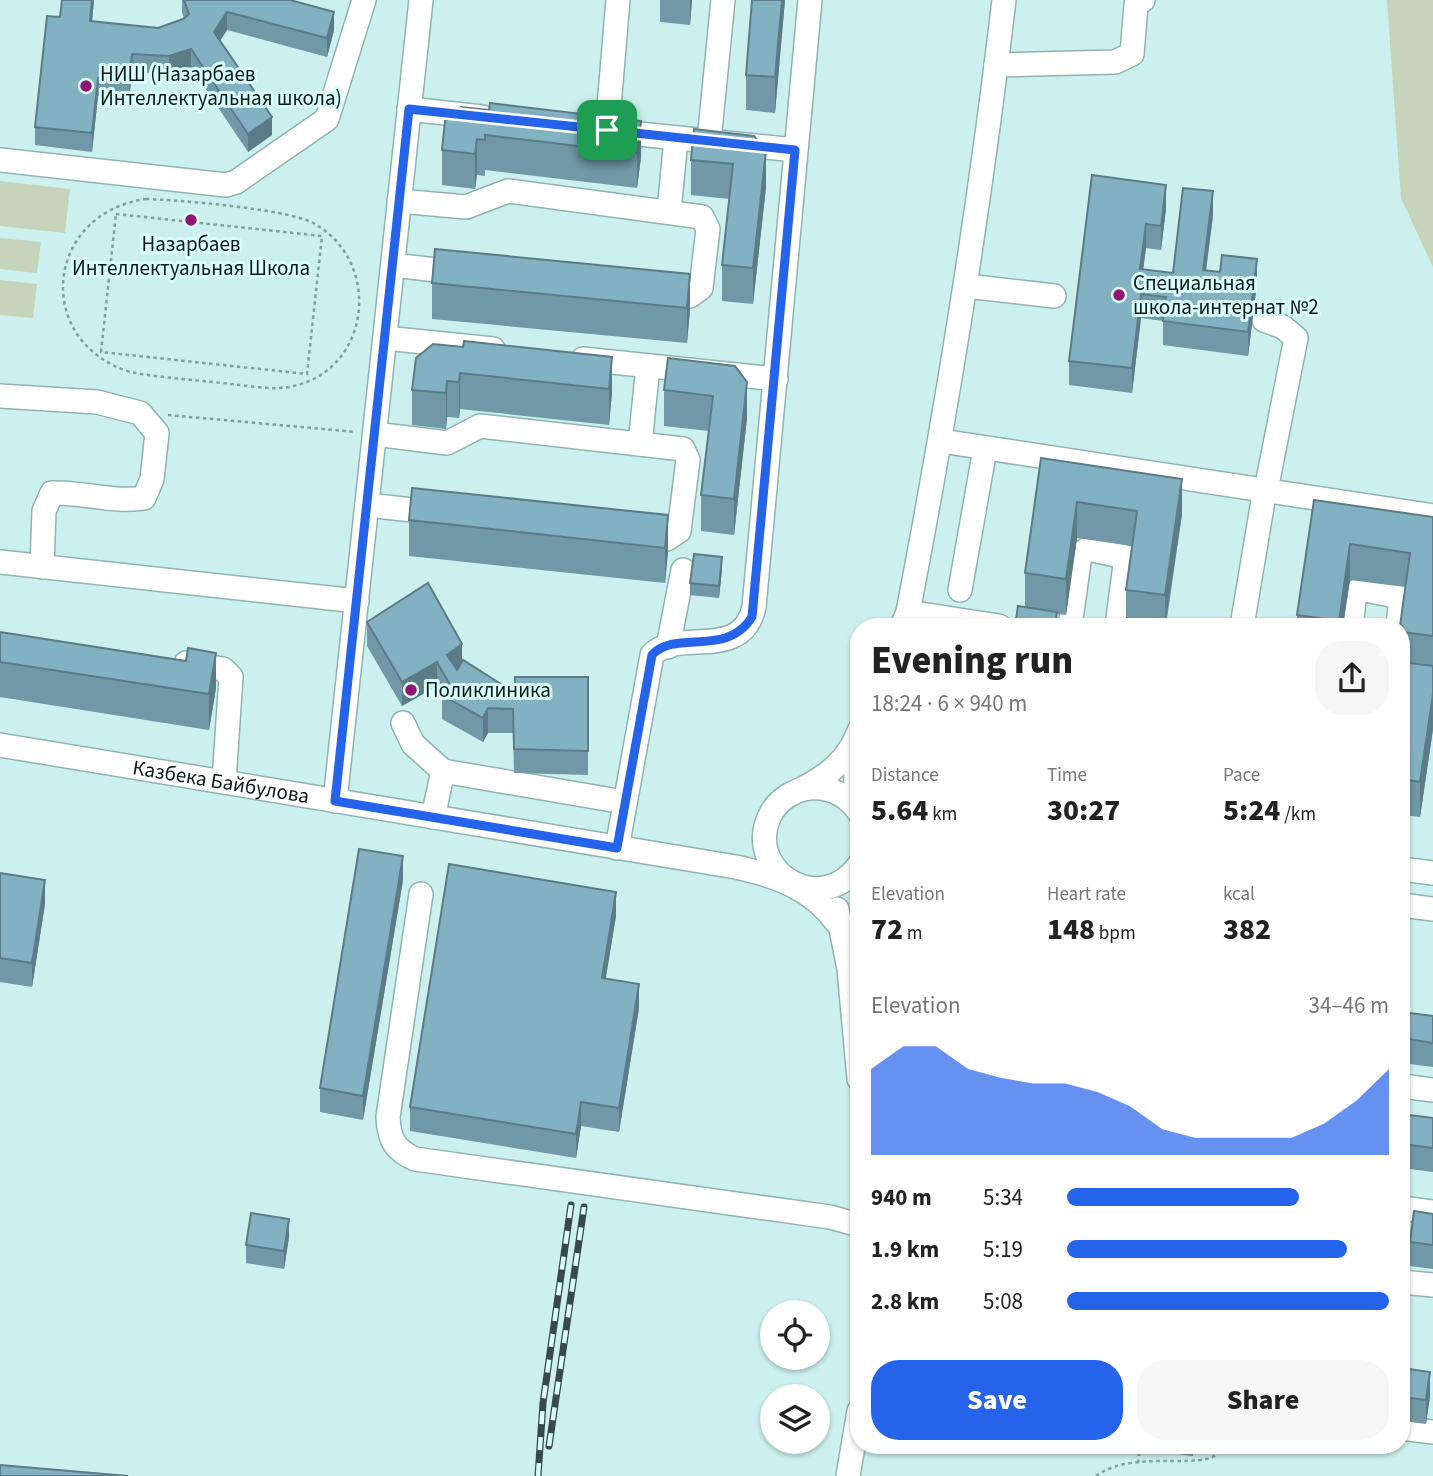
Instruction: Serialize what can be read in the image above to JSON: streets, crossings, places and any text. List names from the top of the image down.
{
  "streets": {
    "street": ["Казбека Байбулова"]
  },
  "places": [
    "НИШ (Назарбаев Интеллектуальная школа)",
    "Назарбаев Интеллектуальная Школа",
    "Специальная школа-интернат №2",
    "Поликлиника"
  ],
  "page": {
    "heading": ["Evening run", "18:24 · 6 × 940 m"],
    "stats": [
      ["Distance", "5.64 km"],
      ["Time", "30:27"],
      ["Pace", "5:24 /km"],
      ["Elevation", "72 m"],
      ["Heart rate", "148 bpm"],
      ["kcal", "382"]
    ],
    "chart": ["Elevation", "34–46 m"],
    "list": [
      {
        "name": "940 m",
        "note": "5:34"
      },
      {
        "name": "1.9 km",
        "note": "5:19"
      },
      {
        "name": "2.8 km",
        "note": "5:08"
      }
    ],
    "buttons": ["Save", "Share"]
  }
}
